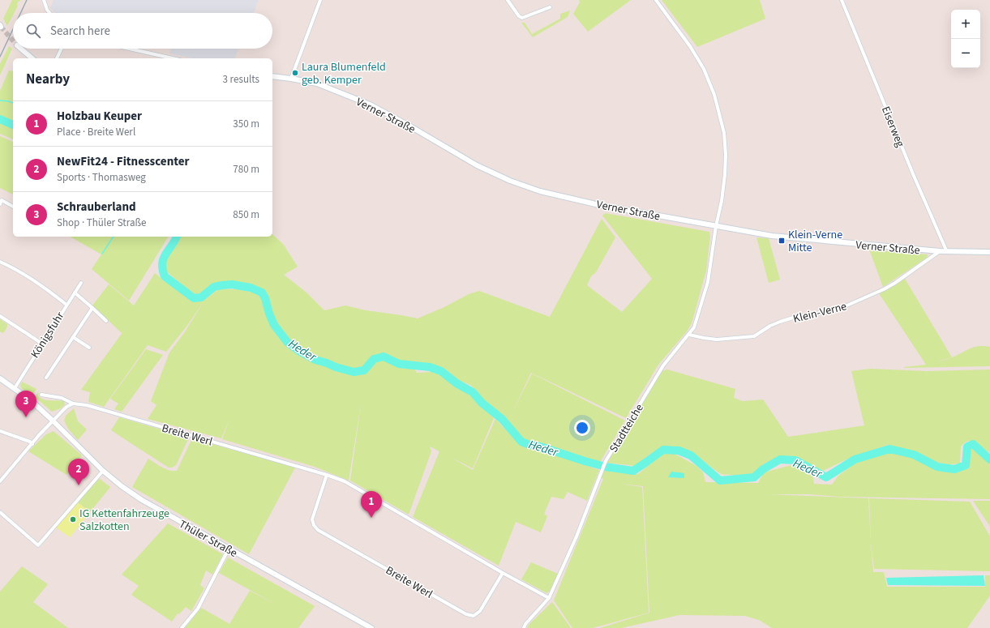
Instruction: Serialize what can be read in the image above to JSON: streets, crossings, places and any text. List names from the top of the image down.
{
  "streets": {
    "main road": ["Verner Straße", "Thüler Straße"],
    "street": [
      "Eiserweg",
      "Klein-Verne",
      "Königsfuhr",
      "Stadtteiche",
      "Breite Werl"
    ]
  },
  "crossings": [
    ["Verner Straße", "Eiserweg"],
    ["Verner Straße", "Klein-Verne"],
    ["Verner Straße", "Stadtteiche"],
    ["Klein-Verne", "Stadtteiche"],
    ["Königsfuhr", "Thüler Straße"],
    ["Stadtteiche", "Breite Werl"]
  ],
  "water": ["Heder"],
  "places": {
    "other": ["Laura Blumenfeld geb. Kemper", "IG Kettenfahrzeuge Salzkotten"],
    "transit": ["Klein-Verne Mitte"]
  },
  "page": {
    "map_buttons": ["+", "−"],
    "search": "Search here",
    "heading": ["Nearby", "3 results"],
    "list": [
      {
        "mark": "1",
        "name": "Holzbau Keuper",
        "note": "Place · Breite Werl",
        "value": "350 m"
      },
      {
        "mark": "2",
        "name": "NewFit24 - Fitnesscenter",
        "note": "Sports · Thomasweg",
        "value": "780 m"
      },
      {
        "mark": "3",
        "name": "Schrauberland",
        "note": "Shop · Thüler Straße",
        "value": "850 m"
      }
    ],
    "pins": ["3", "2", "1"]
  }
}
